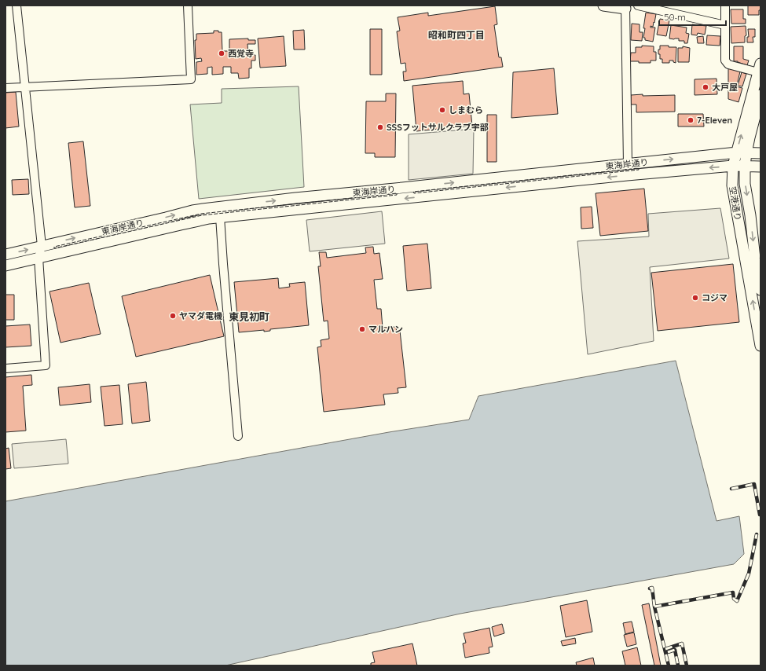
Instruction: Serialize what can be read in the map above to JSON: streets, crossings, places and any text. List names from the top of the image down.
{
  "streets": {
    "street": ["東海岸通り", "空港通り"]
  },
  "crossings": [
    ["東海岸通り", "空港通り"]
  ],
  "districts": ["昭和町四丁目", "東見初町"],
  "places": [
    "西覚寺",
    "大戸屋",
    "しまむら",
    "7-Eleven",
    "SSSフットサルクラブ宇部",
    "コジマ",
    "ヤマダ電機",
    "マルハン"
  ],
  "scale_bar": "50 m"
}
